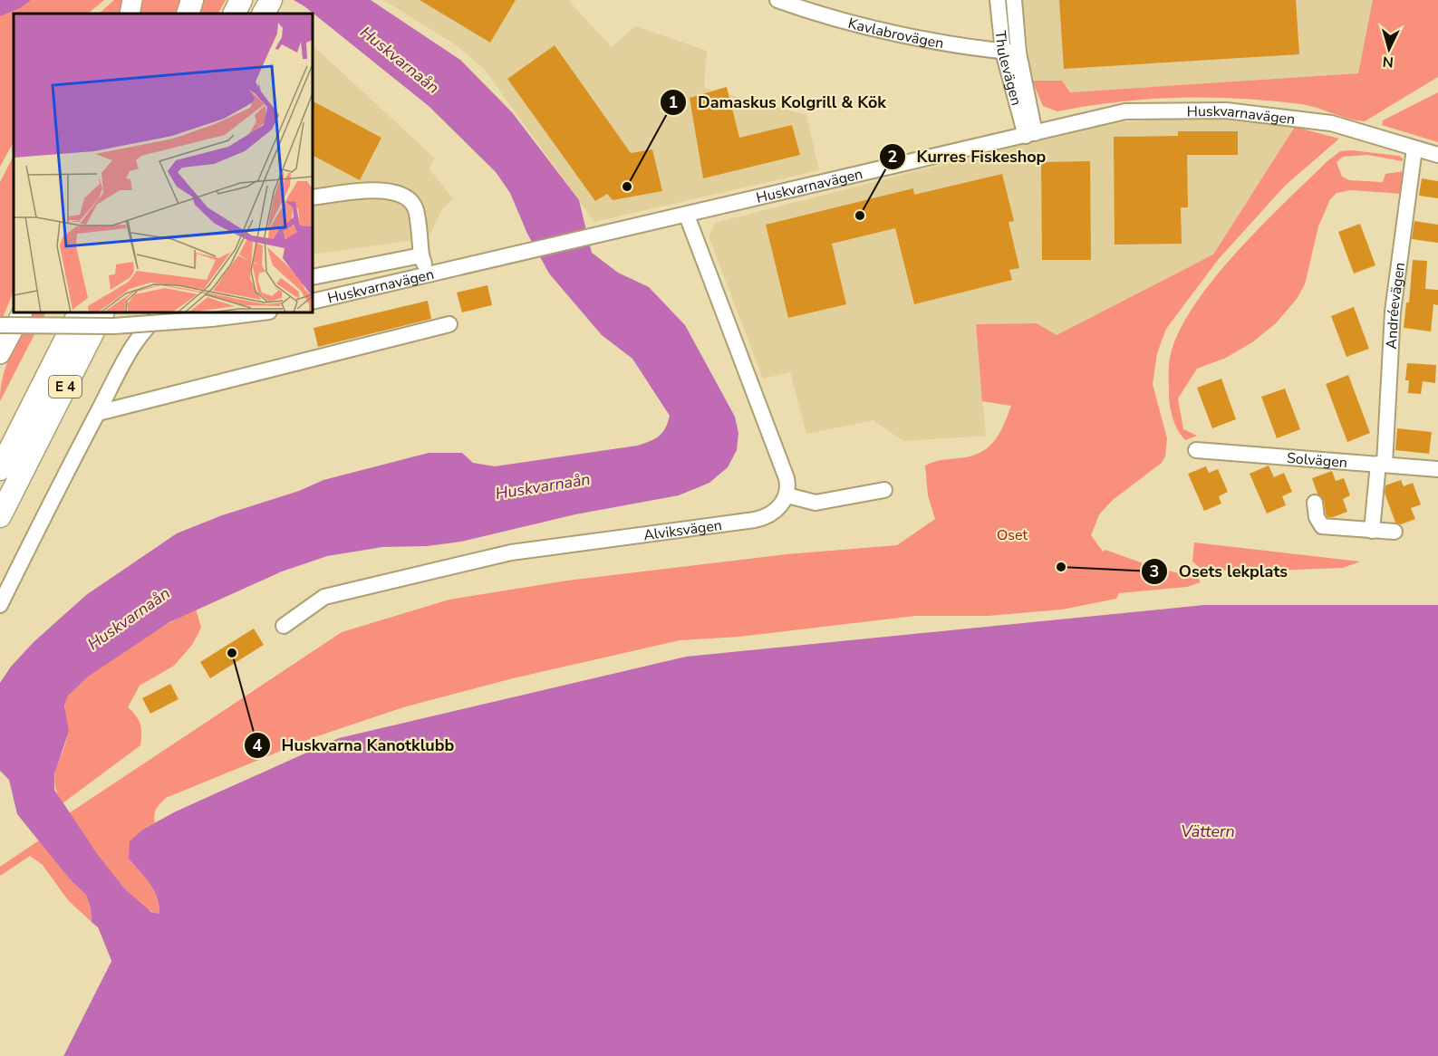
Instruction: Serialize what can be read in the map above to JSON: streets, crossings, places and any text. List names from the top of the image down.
{
  "streets": {
    "highway": ["E 4"],
    "street": [
      "Kavlabrovägen",
      "Thulevägen",
      "Huskvarnavägen",
      "Andréevägen",
      "Solvägen",
      "Alviksvägen"
    ]
  },
  "crossings": [
    ["Kavlabrovägen", "Thulevägen"],
    ["Thulevägen", "Huskvarnavägen"],
    ["Huskvarnavägen", "Andréevägen"],
    ["Andréevägen", "Solvägen"]
  ],
  "water": ["Huskvarnaån", "Vättern"],
  "parks": ["Oset"],
  "places": [
    "Damaskus Kolgrill & Kök",
    "Kurres Fiskeshop",
    "Osets lekplats",
    "Huskvarna Kanotklubb"
  ],
  "north": "bottom"
}
